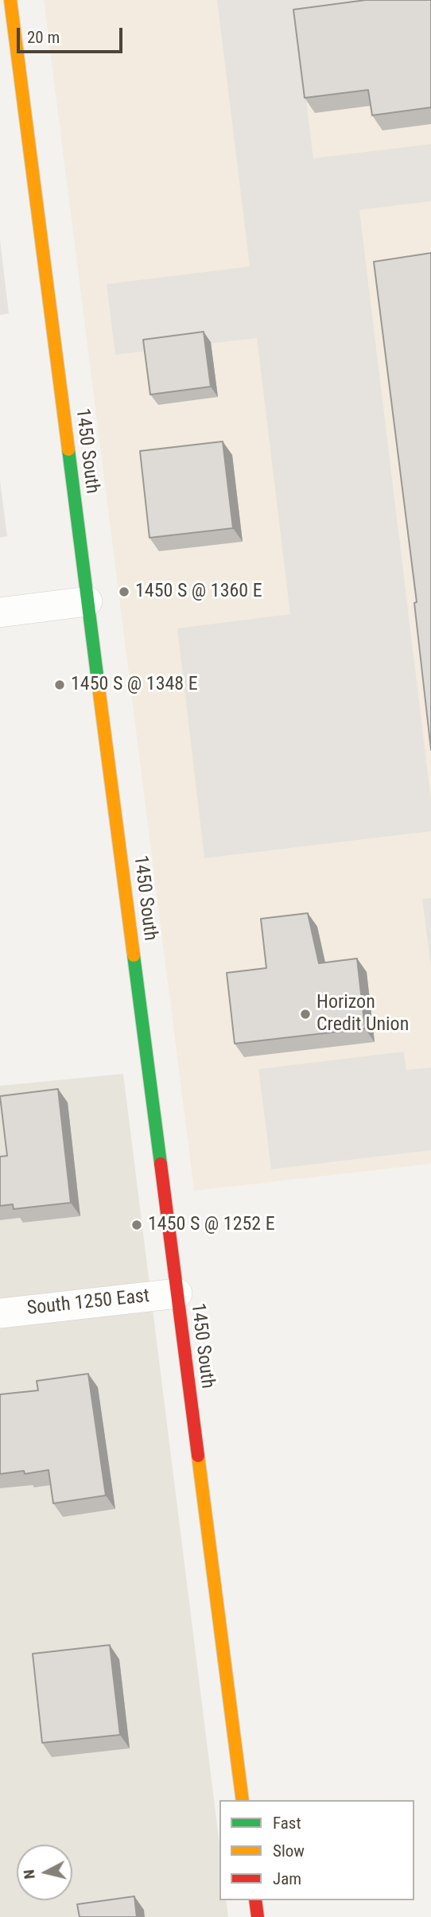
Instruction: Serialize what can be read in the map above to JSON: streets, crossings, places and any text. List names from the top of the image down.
{
  "streets": {
    "street": ["1450 South", "South 1250 East"]
  },
  "crossings": [
    ["1450 South", "South 1250 East"]
  ],
  "places": [
    "1450 S @ 1360 E",
    "1450 S @ 1348 E",
    "Horizon Credit Union",
    "1450 S @ 1252 E"
  ],
  "legend": ["Fast", "Slow", "Jam"],
  "scale_bar": "20 m",
  "north": "left"
}
